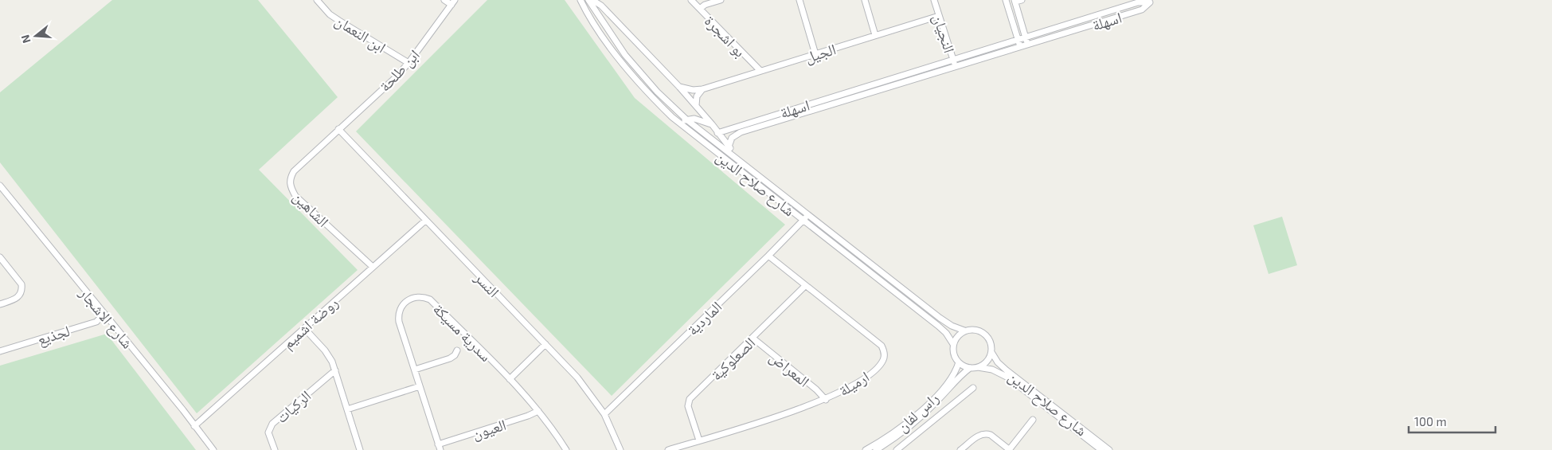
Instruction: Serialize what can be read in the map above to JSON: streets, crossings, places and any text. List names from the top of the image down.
{
  "streets": {
    "street": [
      "اسهلة",
      "ابن النعمان",
      "النجيان",
      "بو اشجرة",
      "الجيل",
      "ابن طلحة",
      "شارع صلاح الدين",
      "الشاهين",
      "النسر",
      "شارع الاشجار",
      "الماردية",
      "روضة اشميم",
      "سدرية مسيكة",
      "لجذيع",
      "الصعلوكية",
      "المعراض",
      "ارميلة",
      "الركيات",
      "راس لفان",
      "العيون"
    ]
  },
  "crossings": [
    ["اسهلة", "النجيان"],
    ["اسهلة", "شارع صلاح الدين"],
    ["ابن النعمان", "ابن طلحة"],
    ["النجيان", "الجيل"],
    ["بو اشجرة", "الجيل"],
    ["الجيل", "شارع صلاح الدين"],
    ["ابن طلحة", "الشاهين"],
    ["ابن طلحة", "النسر"],
    ["شارع صلاح الدين", "الماردية"],
    ["شارع صلاح الدين", "راس لفان"],
    ["الشاهين", "النسر"],
    ["الشاهين", "روضة اشميم"],
    ["النسر", "الماردية"],
    ["النسر", "روضة اشميم"],
    ["شارع الاشجار", "روضة اشميم"],
    ["شارع الاشجار", "لجذيع"],
    ["الماردية", "ارميلة"],
    ["سدرية مسيكة", "العيون"],
    ["الصعلوكية", "المعراض"],
    ["الصعلوكية", "ارميلة"],
    ["المعراض", "ارميلة"]
  ],
  "scale_bar": "100 m",
  "north": "left"
}
